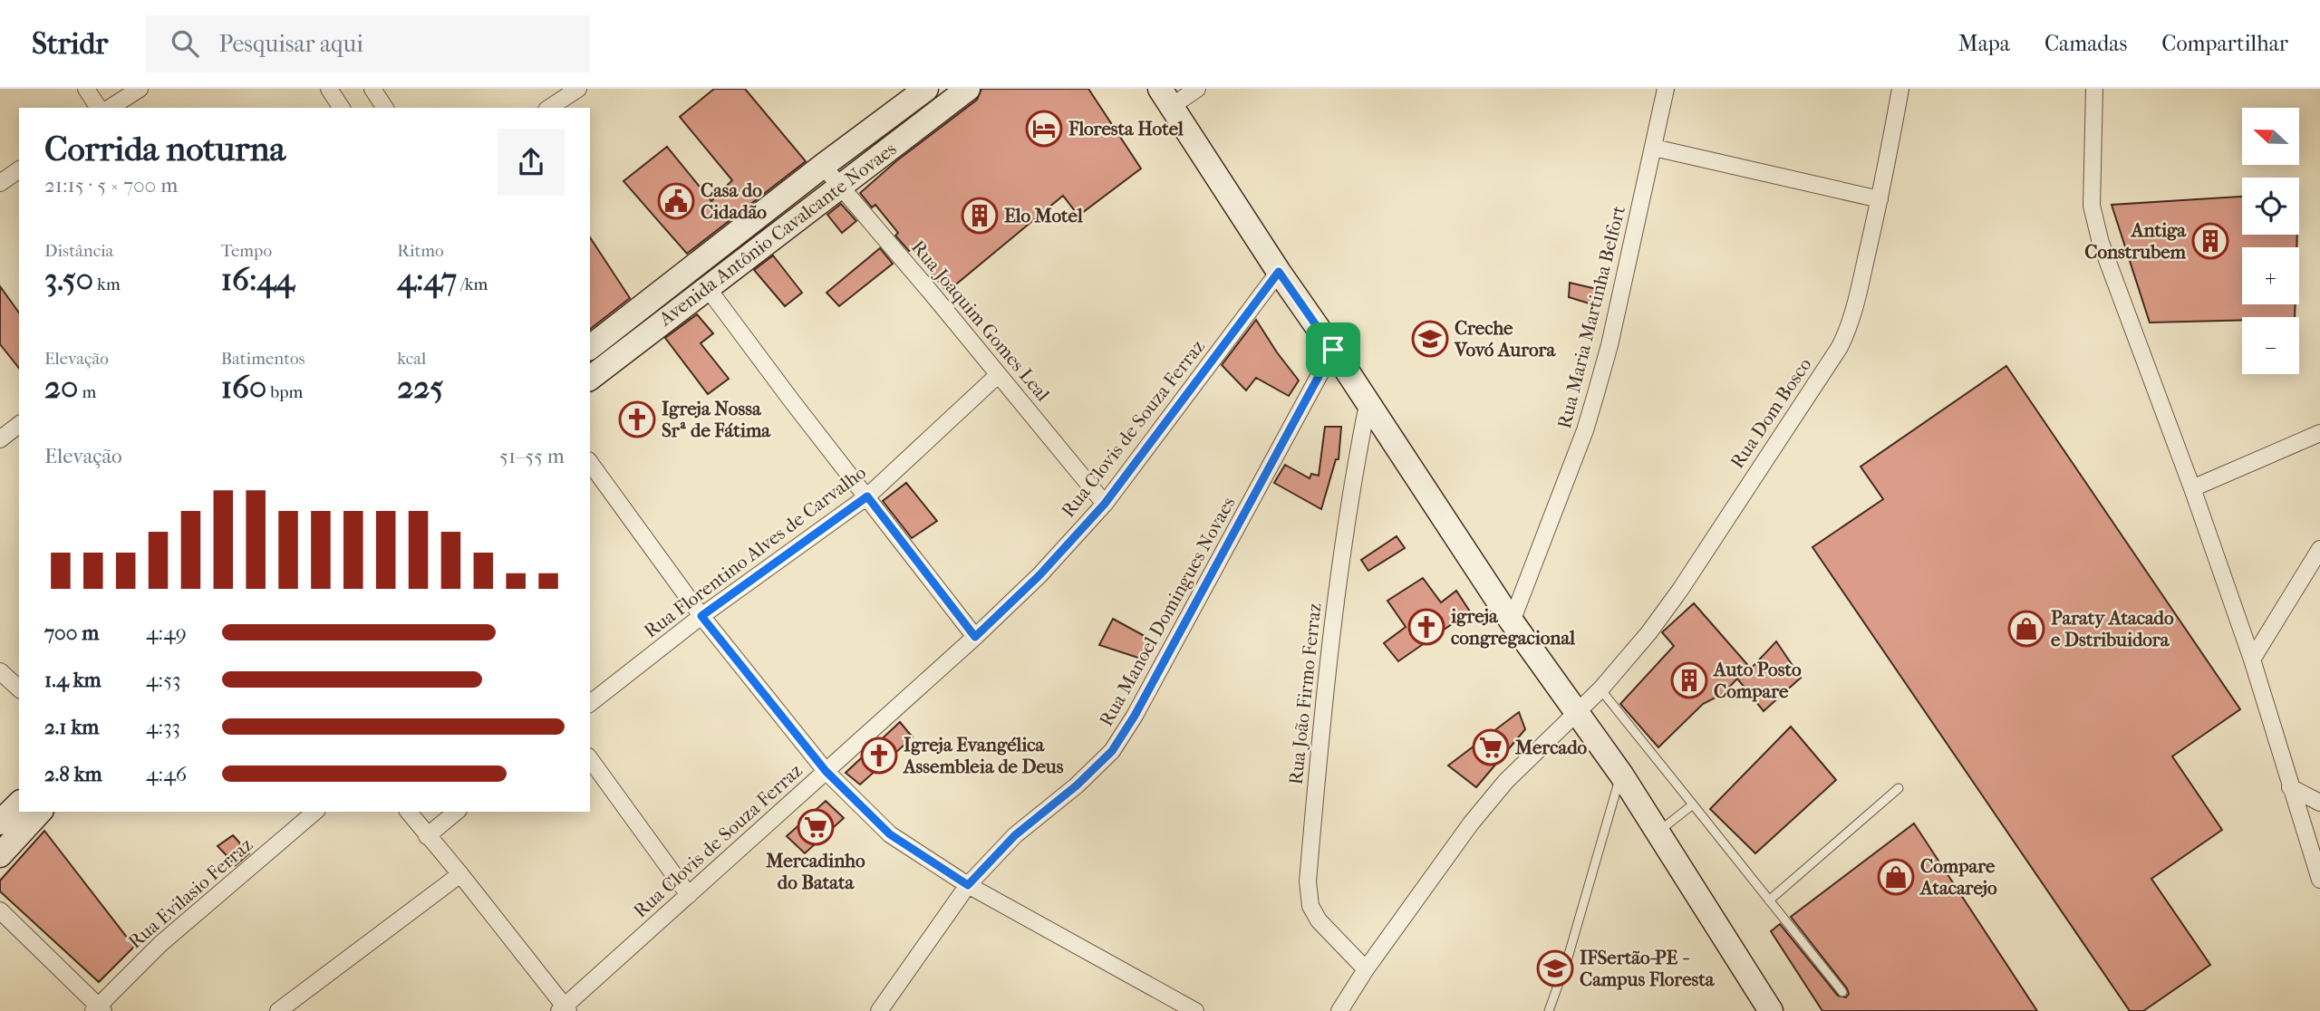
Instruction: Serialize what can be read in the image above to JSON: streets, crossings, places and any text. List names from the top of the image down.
{
  "streets": {
    "main road": ["Avenida Antônio Cavalcante Novaes"],
    "street": [
      "Rua Maria Martinha Belfort",
      "Rua Joaquim Gomes Leal",
      "Rua Dom Bosco",
      "Rua Clovis de Souza Ferraz",
      "Rua Florentino Alves de Carvalho",
      "Rua Manoel Domingues Novaes",
      "Rua João Firmo Ferraz",
      "Rua Evilasio Ferraz"
    ]
  },
  "crossings": [
    ["Avenida Antônio Cavalcante Novaes", "Rua Joaquim Gomes Leal"],
    ["Rua Joaquim Gomes Leal", "Rua Clovis de Souza Ferraz"],
    ["Rua Joaquim Gomes Leal", "Rua Florentino Alves de Carvalho"],
    ["Rua Dom Bosco", "Rua João Firmo Ferraz"]
  ],
  "places": {
    "hotel": ["Floresta Hotel"],
    "public building": ["Casa do Cidadão"],
    "building": ["Elo Motel", "Antiga Construbem", "Auto Posto Compare"],
    "school or university": ["Creche Vovó Aurora", "IFSertão-PE - Campus Floresta"],
    "church": ["Igreja Nossa Srª de Fátima", "igreja congregacional", "Igreja Evangélica Assembleia de Deus"],
    "shop": ["Paraty Atacado e Dstribuidora", "Compare Atacarejo"],
    "supermarket": ["Mercado", "Mercadinho do Batata"]
  },
  "north": "left",
  "page": {
    "header": "Stridr",
    "search": "Pesquisar aqui",
    "nav": ["Mapa", "Camadas", "Compartilhar"],
    "map_buttons": ["+", "−"],
    "heading": ["Corrida noturna", "21:15 · 5 × 700 m"],
    "stats": [
      ["Distância", "3.50 km"],
      ["Tempo", "16:44"],
      ["Ritmo", "4:47 /km"],
      ["Elevação", "20 m"],
      ["Batimentos", "160 bpm"],
      ["kcal", "225"]
    ],
    "chart": ["Elevação", "51–55 m"],
    "list": [
      {
        "name": "700 m",
        "note": "4:49"
      },
      {
        "name": "1.4 km",
        "note": "4:53"
      },
      {
        "name": "2.1 km",
        "note": "4:33"
      },
      {
        "name": "2.8 km",
        "note": "4:46"
      }
    ]
  }
}
